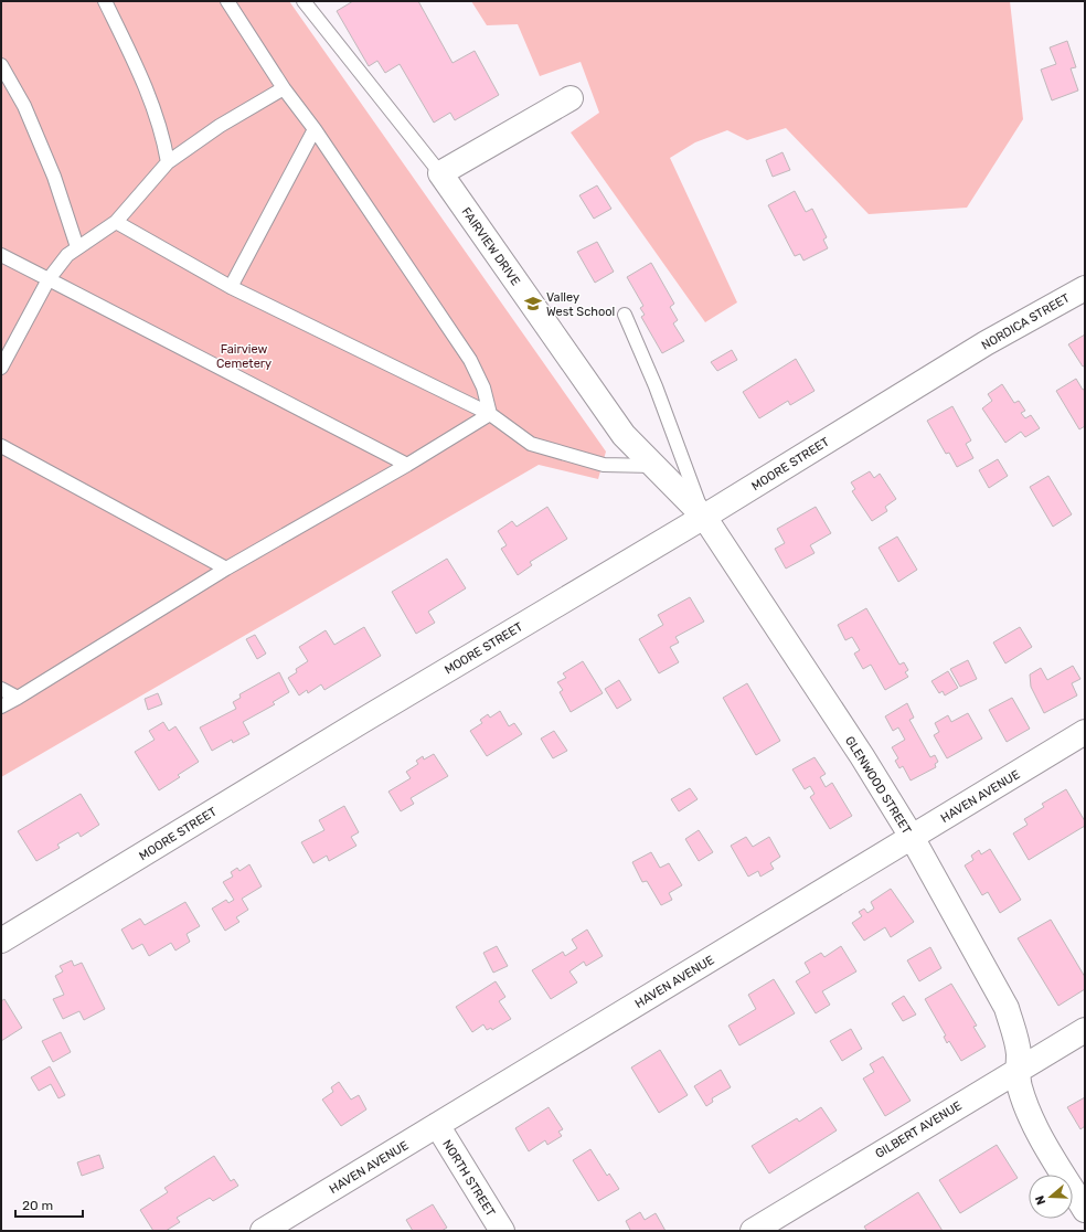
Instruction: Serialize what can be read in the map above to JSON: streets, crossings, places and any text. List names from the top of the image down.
{
  "streets": {
    "street": [
      "FAIRVIEW DRIVE",
      "NORDICA STREET",
      "MOORE STREET",
      "GLENWOOD STREET",
      "HAVEN AVENUE",
      "GILBERT AVENUE",
      "NORTH STREET"
    ]
  },
  "crossings": [
    ["FAIRVIEW DRIVE", "MOORE STREET"],
    ["FAIRVIEW DRIVE", "GLENWOOD STREET"],
    ["NORDICA STREET", "MOORE STREET"],
    ["MOORE STREET", "GLENWOOD STREET"],
    ["GLENWOOD STREET", "HAVEN AVENUE"],
    ["GLENWOOD STREET", "GILBERT AVENUE"],
    ["HAVEN AVENUE", "NORTH STREET"]
  ],
  "parks": ["Fairview Cemetery"],
  "places": {
    "school or university": ["Valley West School"]
  },
  "scale_bar": "20 m",
  "north": "left"
}
